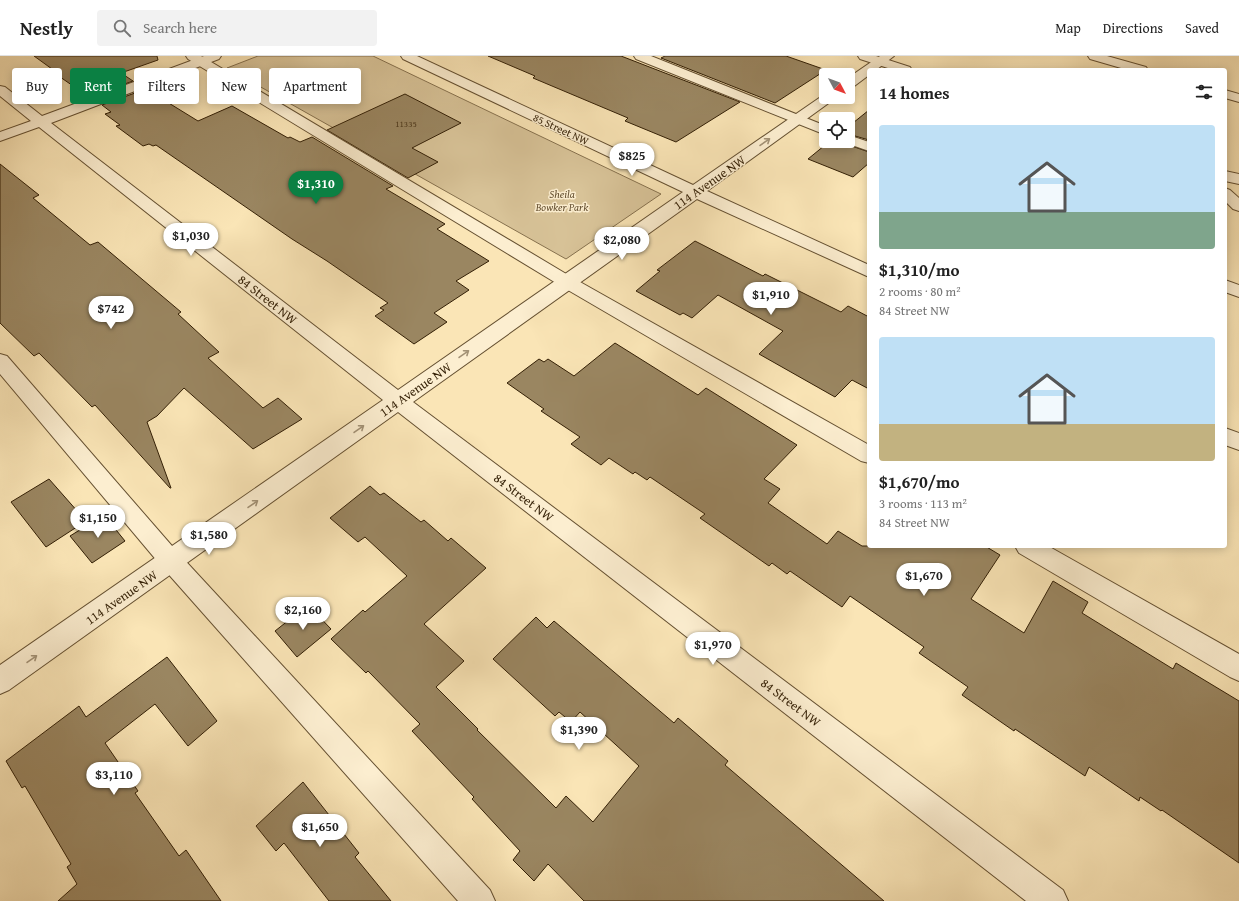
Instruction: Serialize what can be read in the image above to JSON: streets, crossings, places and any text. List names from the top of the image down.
{
  "streets": {
    "street": ["85 Street NW", "114 Avenue NW", "84 Street NW"]
  },
  "crossings": [
    ["85 Street NW", "114 Avenue NW"],
    ["114 Avenue NW", "84 Street NW"]
  ],
  "one_way": ["114 Avenue NW"],
  "parks": ["Sheila Bowker Park"],
  "house_numbers": ["11335"],
  "north": "bottom right",
  "page": {
    "header": "Nestly",
    "search": "Search here",
    "nav": ["Map", "Directions", "Saved"],
    "chip": [
      "Buy",
      "Rent",
      "Filters",
      "New",
      "Apartment"
    ],
    "heading": "14 homes",
    "list": [
      {
        "name": "$1,310/mo",
        "note": "2 rooms · 80 m² · 84 Street NW"
      },
      {
        "name": "$1,670/mo",
        "note": "3 rooms · 113 m² · 84 Street NW"
      }
    ],
    "price": [
      "$825",
      "$1,310",
      "$1,030",
      "$2,080",
      "$1,910",
      "$742",
      "$1,150",
      "$1,580",
      "$1,670",
      "$2,160",
      "$1,970",
      "$1,390",
      "$3,110",
      "$1,650"
    ]
  }
}
